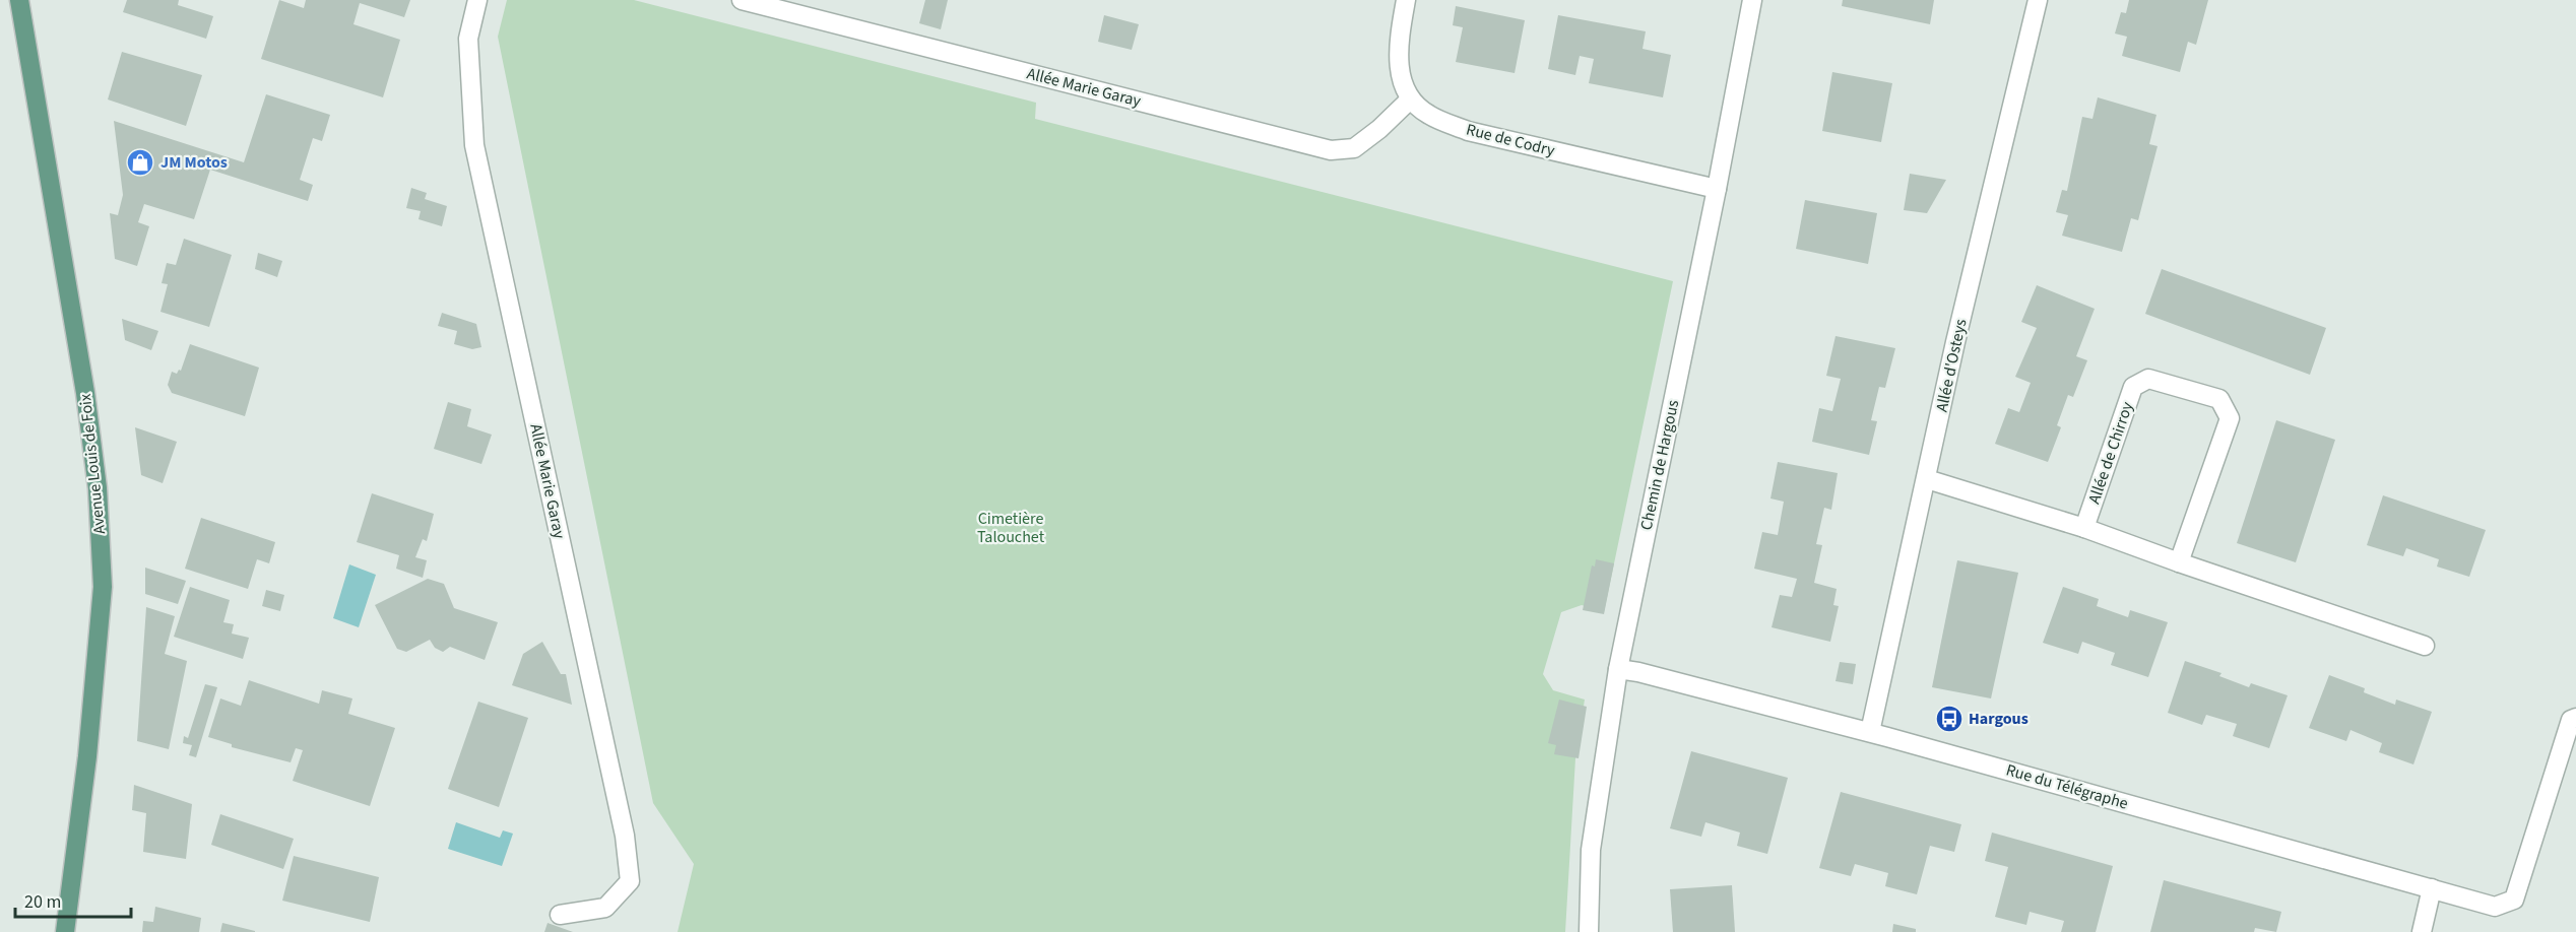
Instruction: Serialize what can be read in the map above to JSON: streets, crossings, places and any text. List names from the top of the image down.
{
  "streets": {
    "main road": ["Avenue Louis de Foix"],
    "street": [
      "Allée Marie Garay",
      "Rue de Codry",
      "Allée d'Osteys",
      "Allée de Chirroy",
      "Chemin de Hargous",
      "Rue du Télégraphe"
    ]
  },
  "crossings": [
    ["Allée Marie Garay", "Rue de Codry"],
    ["Rue de Codry", "Chemin de Hargous"],
    ["Allée d'Osteys", "Rue du Télégraphe"],
    ["Chemin de Hargous", "Rue du Télégraphe"]
  ],
  "parks": ["Cimetière Talouchet"],
  "places": {
    "shop": ["JM Motos"],
    "bus stop": ["Hargous"]
  },
  "scale_bar": "20 m"
}
